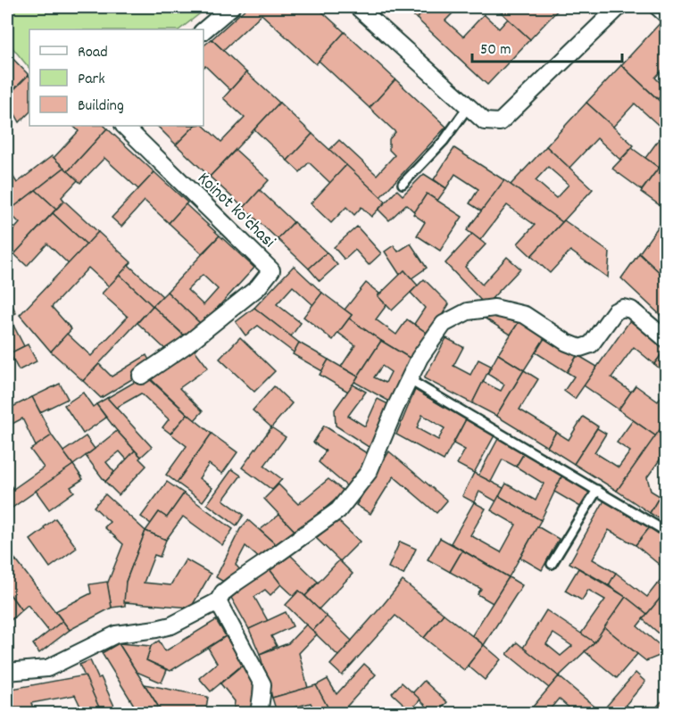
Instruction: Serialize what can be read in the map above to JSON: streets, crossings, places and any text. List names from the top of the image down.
{
  "streets": {
    "street": ["Koinot ko'chasi"]
  },
  "legend": ["Road", "Park", "Building"],
  "scale_bar": "50 m"
}
